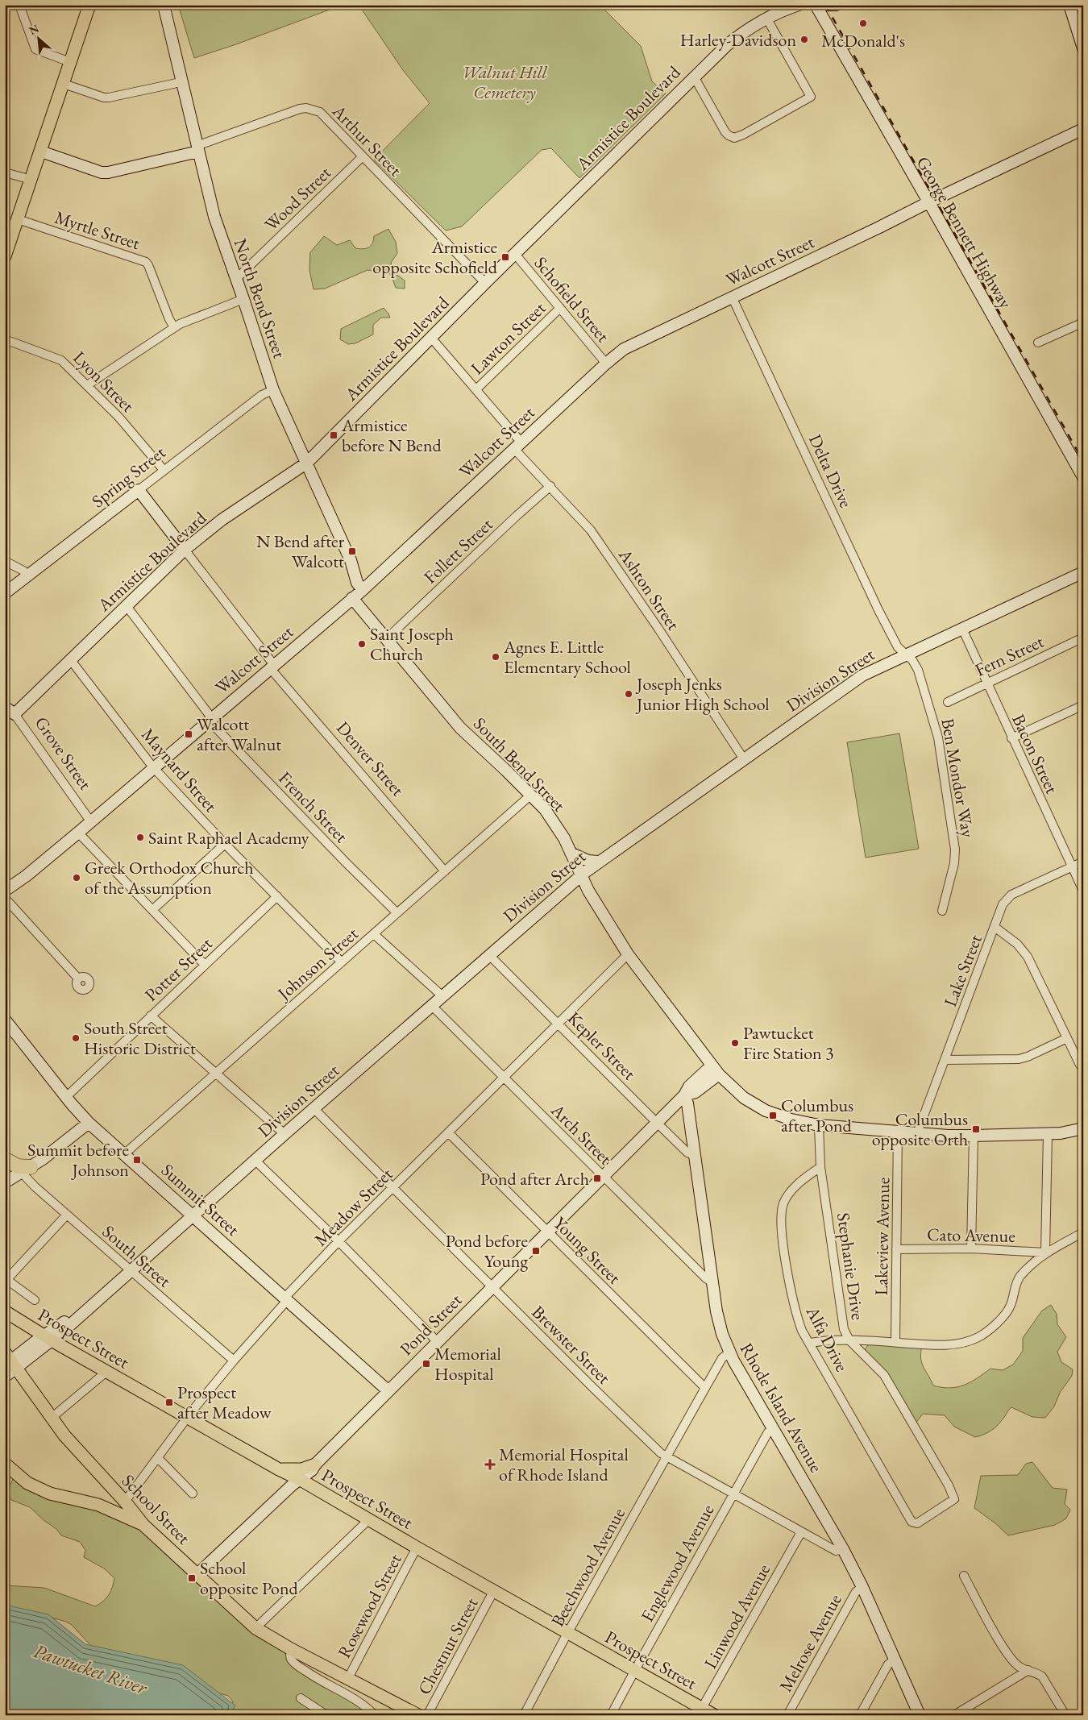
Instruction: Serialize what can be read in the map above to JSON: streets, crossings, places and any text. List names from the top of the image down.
{
  "streets": {
    "main road": ["Prospect Street", "School Street"],
    "street": [
      "Armistice Boulevard",
      "Arthur Street",
      "Wood Street",
      "Myrtle Street",
      "George Bennett Highway",
      "Walcott Street",
      "North Bend Street",
      "Schofield Street",
      "Lawton Street",
      "Lyon Street",
      "Delta Drive",
      "Spring Street",
      "Follett Street",
      "Ashton Street",
      "Fern Street",
      "Division Street",
      "Grove Street",
      "Bacon Street",
      "Denver Street",
      "South Bend Street",
      "Maynard Street",
      "Ben Mondor Way",
      "French Street",
      "Johnson Street",
      "Potter Street",
      "Lake Street",
      "Kepler Street",
      "Arch Street",
      "Summit Street",
      "Meadow Street",
      "Cato Avenue",
      "Lakeview Avenue",
      "Young Street",
      "South Street",
      "Stephanie Drive",
      "Pond Street",
      "Alfa Drive",
      "Brewster Street",
      "Rhode Island Avenue",
      "Englewood Avenue",
      "Beechwood Avenue",
      "Rosewood Street",
      "Linwood Avenue",
      "Melrose Avenue",
      "Chestnut Street"
    ]
  },
  "crossings": [
    ["Armistice Boulevard", "Arthur Street"],
    ["Armistice Boulevard", "North Bend Street"],
    ["Armistice Boulevard", "Schofield Street"],
    ["Armistice Boulevard", "Ashton Street"],
    ["Armistice Boulevard", "Grove Street"],
    ["Armistice Boulevard", "Denver Street"],
    ["Armistice Boulevard", "Maynard Street"],
    ["Armistice Boulevard", "French Street"],
    ["Arthur Street", "Wood Street"],
    ["Arthur Street", "North Bend Street"],
    ["Wood Street", "North Bend Street"],
    ["George Bennett Highway", "Walcott Street"],
    ["Walcott Street", "North Bend Street"],
    ["Walcott Street", "Schofield Street"],
    ["Walcott Street", "Delta Drive"],
    ["Walcott Street", "Ashton Street"],
    ["Walcott Street", "Grove Street"],
    ["Walcott Street", "Denver Street"],
    ["Walcott Street", "South Bend Street"],
    ["Walcott Street", "Maynard Street"],
    ["Walcott Street", "French Street"],
    ["North Bend Street", "Spring Street"],
    ["Schofield Street", "Lawton Street"],
    ["Lawton Street", "Ashton Street"],
    ["Lyon Street", "Spring Street"],
    ["Delta Drive", "Division Street"],
    ["Delta Drive", "Ben Mondor Way"],
    ["Spring Street", "Denver Street"],
    ["Follett Street", "Ashton Street"],
    ["Follett Street", "South Bend Street"],
    ["Ashton Street", "Division Street"],
    ["Fern Street", "Bacon Street"],
    ["Division Street", "Bacon Street"],
    ["Division Street", "South Bend Street"],
    ["Division Street", "Ben Mondor Way"],
    ["Division Street", "Kepler Street"],
    ["Division Street", "Arch Street"],
    ["Division Street", "Summit Street"],
    ["Division Street", "South Street"],
    ["Division Street", "Prospect Street"],
    ["Division Street", "Brewster Street"],
    ["Division Street", "School Street"],
    ["Bacon Street", "Lake Street"],
    ["Denver Street", "Johnson Street"],
    ["South Bend Street", "Johnson Street"],
    ["South Bend Street", "Lake Street"],
    ["South Bend Street", "Meadow Street"],
    ["South Bend Street", "Lakeview Avenue"],
    ["South Bend Street", "Stephanie Drive"],
    ["South Bend Street", "Pond Street"],
    ["Maynard Street", "Johnson Street"],
    ["Maynard Street", "Potter Street"],
    ["French Street", "Johnson Street"],
    ["Johnson Street", "Summit Street"],
    ["Potter Street", "Summit Street"],
    ["Kepler Street", "Meadow Street"],
    ["Kepler Street", "Pond Street"],
    ["Kepler Street", "Rhode Island Avenue"],
    ["Arch Street", "Meadow Street"],
    ["Arch Street", "Pond Street"],
    ["Arch Street", "Rhode Island Avenue"],
    ["Summit Street", "Meadow Street"],
    ["Summit Street", "Pond Street"],
    ["Meadow Street", "Young Street"],
    ["Meadow Street", "South Street"],
    ["Meadow Street", "Prospect Street"],
    ["Meadow Street", "Brewster Street"],
    ["Meadow Street", "School Street"],
    ["Cato Avenue", "Lakeview Avenue"],
    ["Young Street", "Pond Street"],
    ["Young Street", "Beechwood Avenue"],
    ["Stephanie Drive", "Alfa Drive"],
    ["Pond Street", "Prospect Street"],
    ["Pond Street", "Brewster Street"],
    ["Pond Street", "Rhode Island Avenue"],
    ["Pond Street", "School Street"],
    ["Prospect Street", "Englewood Avenue"],
    ["Prospect Street", "Beechwood Avenue"],
    ["Prospect Street", "Rosewood Street"],
    ["Prospect Street", "Linwood Avenue"],
    ["Prospect Street", "Chestnut Street"],
    ["Brewster Street", "Rhode Island Avenue"],
    ["Brewster Street", "Englewood Avenue"],
    ["Brewster Street", "Beechwood Avenue"],
    ["Brewster Street", "Linwood Avenue"],
    ["Rhode Island Avenue", "Englewood Avenue"],
    ["Rhode Island Avenue", "Beechwood Avenue"],
    ["Rhode Island Avenue", "Melrose Avenue"],
    ["School Street", "Rosewood Street"]
  ],
  "water": ["Pawtucket River"],
  "parks": ["Walnut Hill Cemetery"],
  "places": {
    "other": [
      "McDonald's",
      "Harley-Davidson",
      "Saint Joseph Church",
      "Agnes E. Little Elementary School",
      "Joseph Jenks Junior High School",
      "Saint Raphael Academy",
      "Greek Orthodox Church of the Assumption",
      "South Street Historic District",
      "Pawtucket Fire Station 3"
    ],
    "transit": [
      "Armistice opposite Schofield",
      "Armistice before N Bend",
      "N Bend after Walcott",
      "Walcott after Walnut",
      "Columbus after Pond",
      "Columbus opposite Orth",
      "Summit before Johnson",
      "Pond after Arch",
      "Pond before Young",
      "Memorial Hospital",
      "Prospect after Meadow",
      "School opposite Pond"
    ],
    "health": ["Memorial Hospital of Rhode Island"]
  },
  "north": "top left"
}
